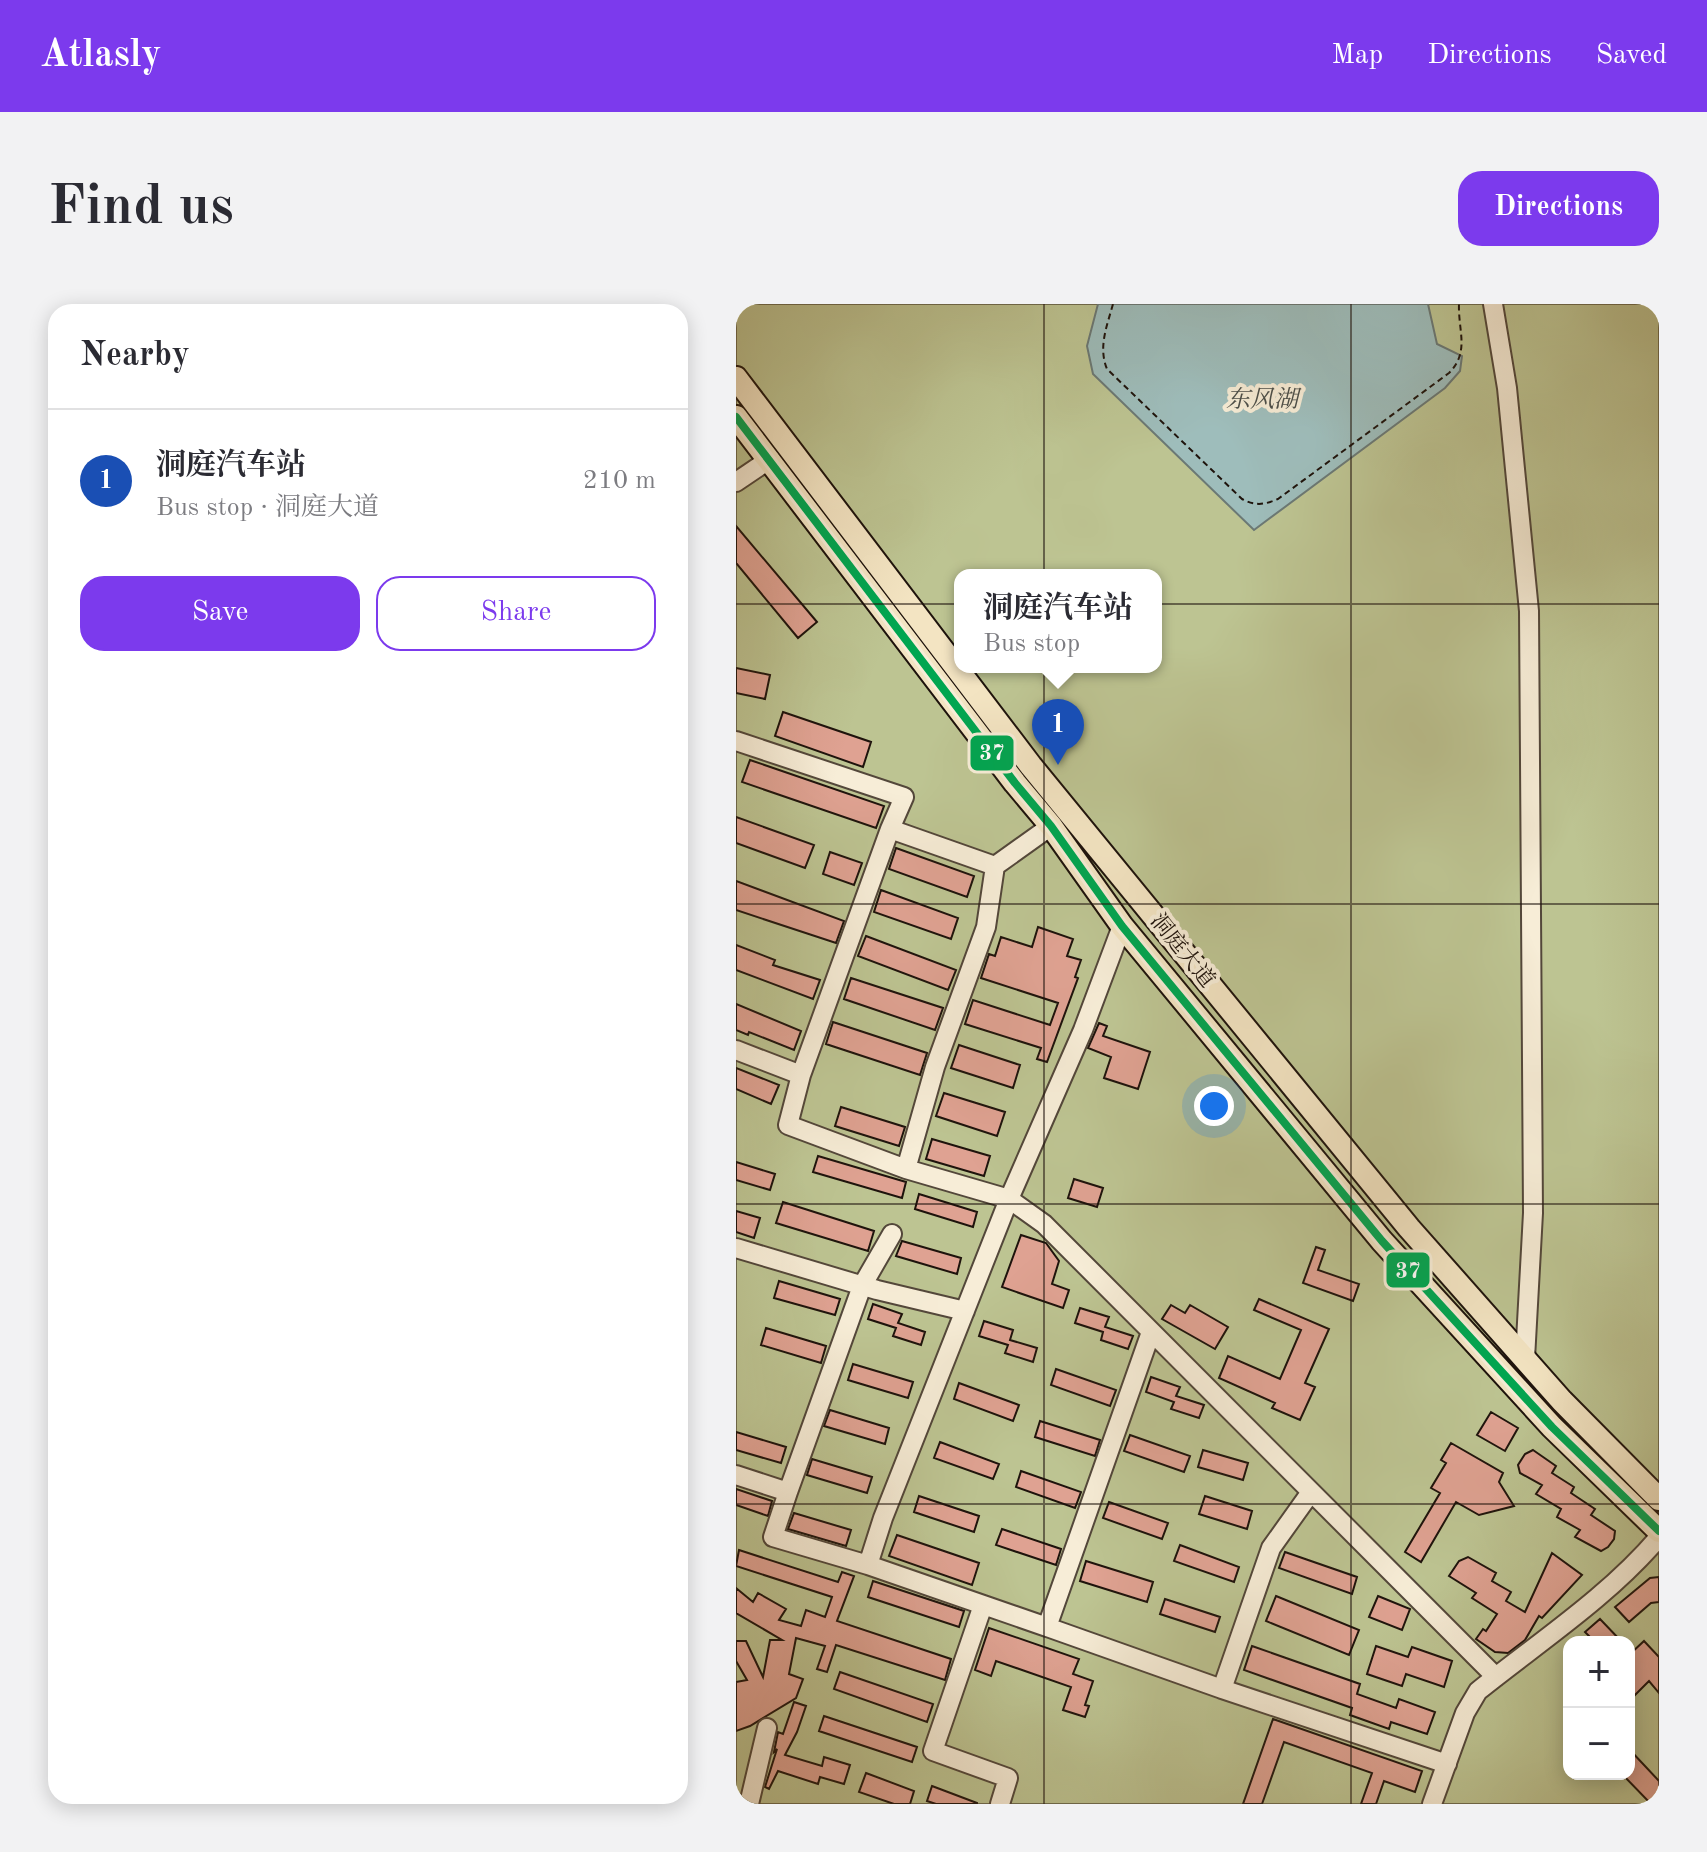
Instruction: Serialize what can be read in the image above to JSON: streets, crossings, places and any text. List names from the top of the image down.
{
  "streets": {
    "main road": ["洞庭大道"]
  },
  "water": ["东风湖"],
  "lines": ["transit line 37"],
  "page": {
    "header": "Atlasly",
    "nav": ["Map", "Directions", "Saved"],
    "buttons": [
      "Directions",
      ["Save", "Share"]
    ],
    "title": "Find us",
    "heading": "Nearby",
    "list": [
      {
        "mark": "1",
        "name": "洞庭汽车站",
        "note": "Bus stop · 洞庭大道",
        "value": "210 m"
      }
    ],
    "popup": ["洞庭汽车站", "Bus stop"],
    "pins": "1",
    "map_buttons": ["+", "−"]
  }
}
